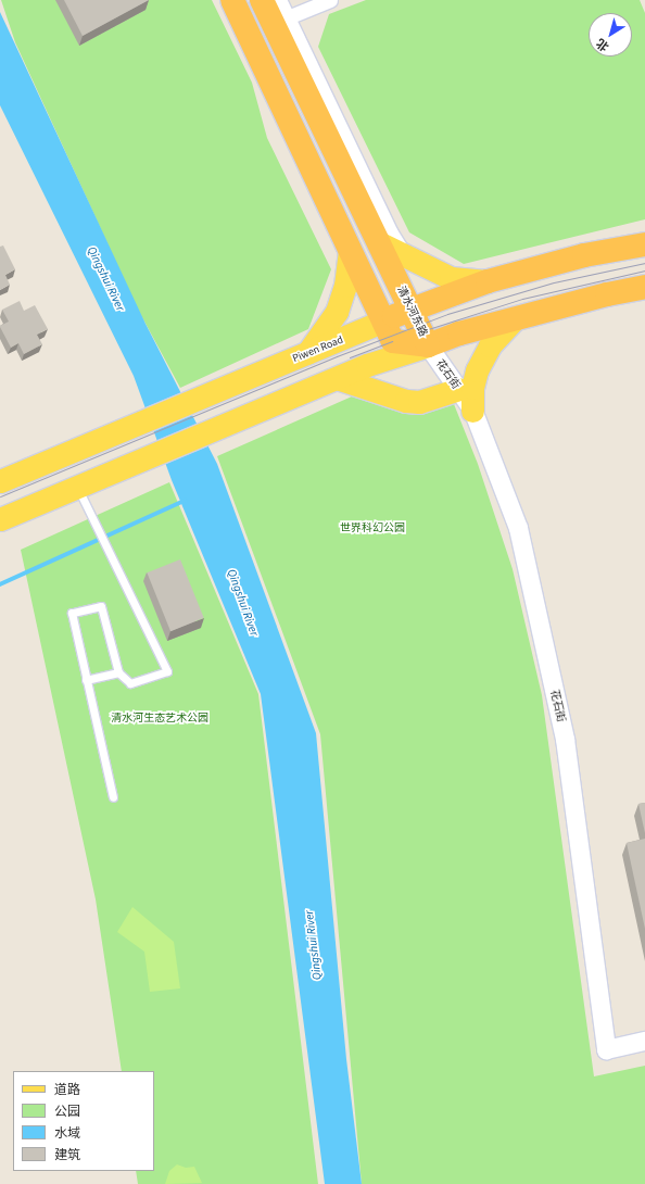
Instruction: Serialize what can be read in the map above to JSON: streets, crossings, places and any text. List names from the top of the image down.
{
  "streets": {
    "highway": ["清水河东路", "Piwen Road"],
    "street": ["花石街"]
  },
  "crossings": [
    ["清水河东路", "Piwen Road"],
    ["清水河东路", "花石街"]
  ],
  "water": ["Qingshui River"],
  "parks": ["世界科幻公园", "清水河生态艺术公园"],
  "legend": [
    "道路",
    "公园",
    "水域",
    "建筑"
  ],
  "north": "bottom left"
}
